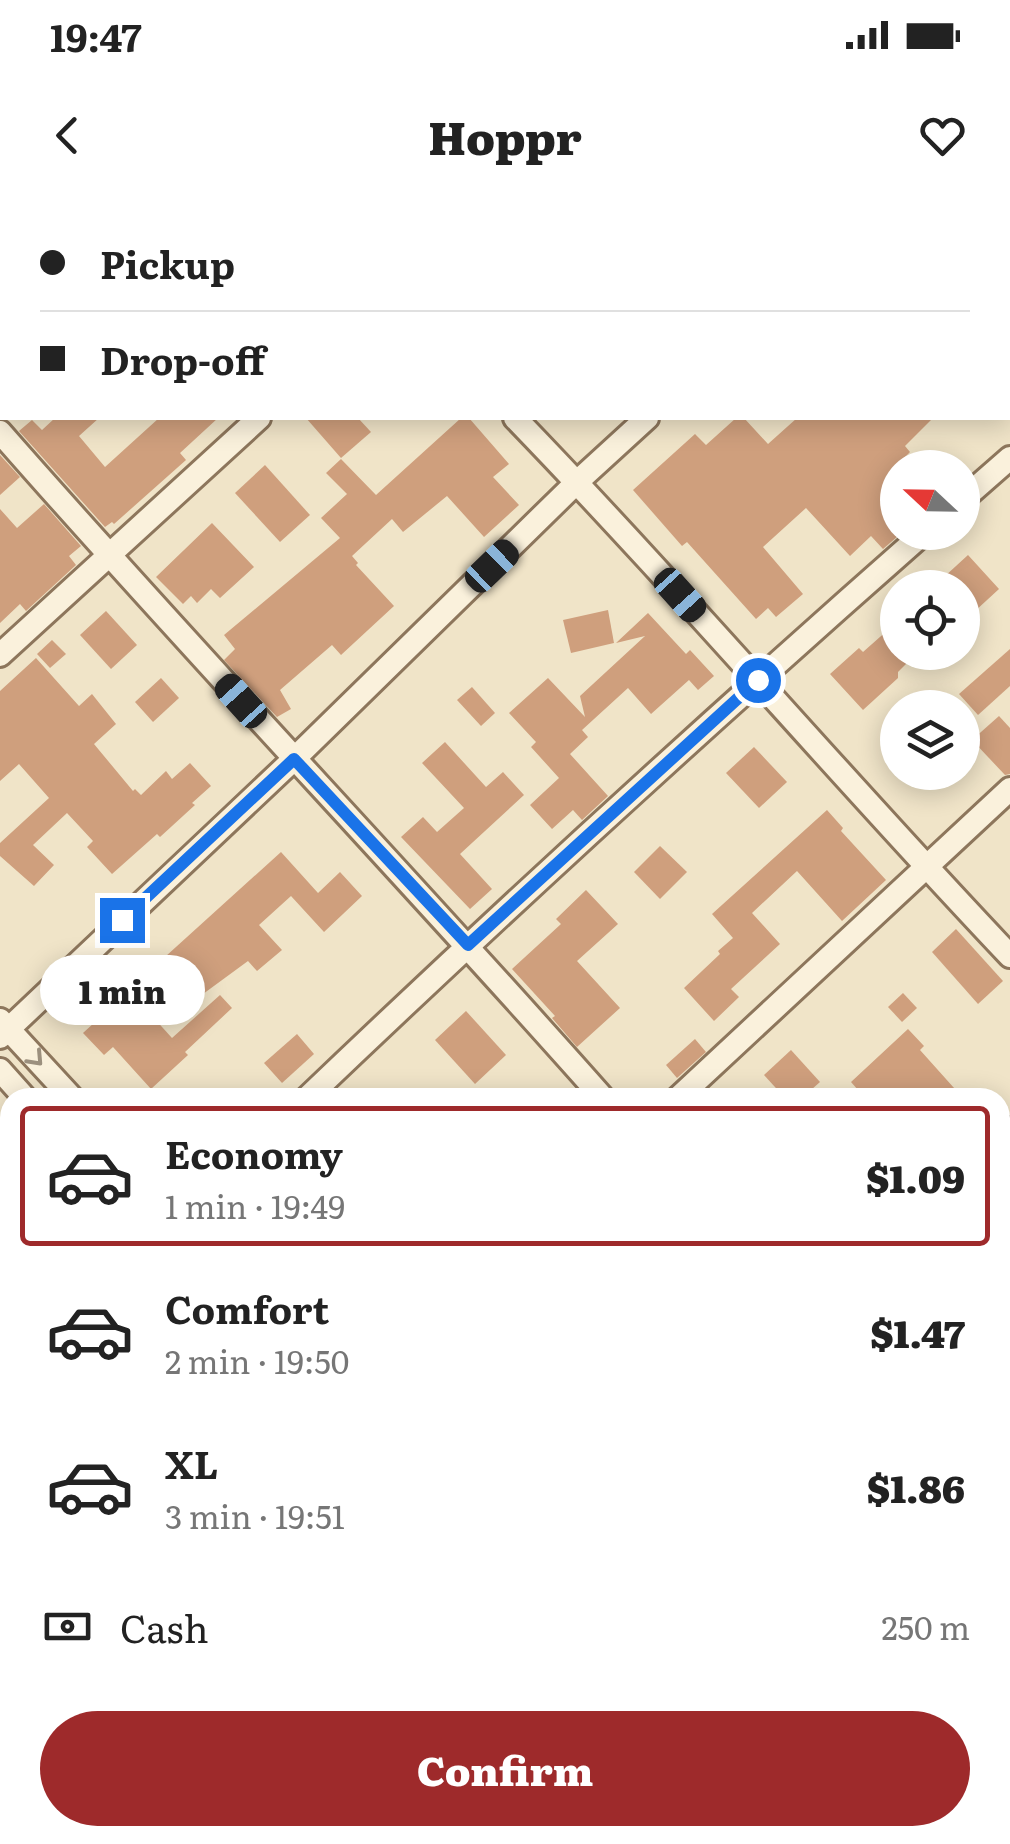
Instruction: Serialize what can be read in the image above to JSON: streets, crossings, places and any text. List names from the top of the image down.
{
  "north": "left",
  "page": {
    "status": "19:47",
    "header": "Hoppr",
    "banner": ["Pickup", "Drop-off"],
    "bubble": "1 min",
    "list": [
      {
        "name": "Economy",
        "note": "1 min · 19:49",
        "value": "$1.09"
      },
      {
        "name": "Comfort",
        "note": "2 min · 19:50",
        "value": "$1.47"
      },
      {
        "name": "XL",
        "note": "3 min · 19:51",
        "value": "$1.86"
      }
    ],
    "pay": ["Cash", "250 m"],
    "buttons": "Confirm"
  }
}
